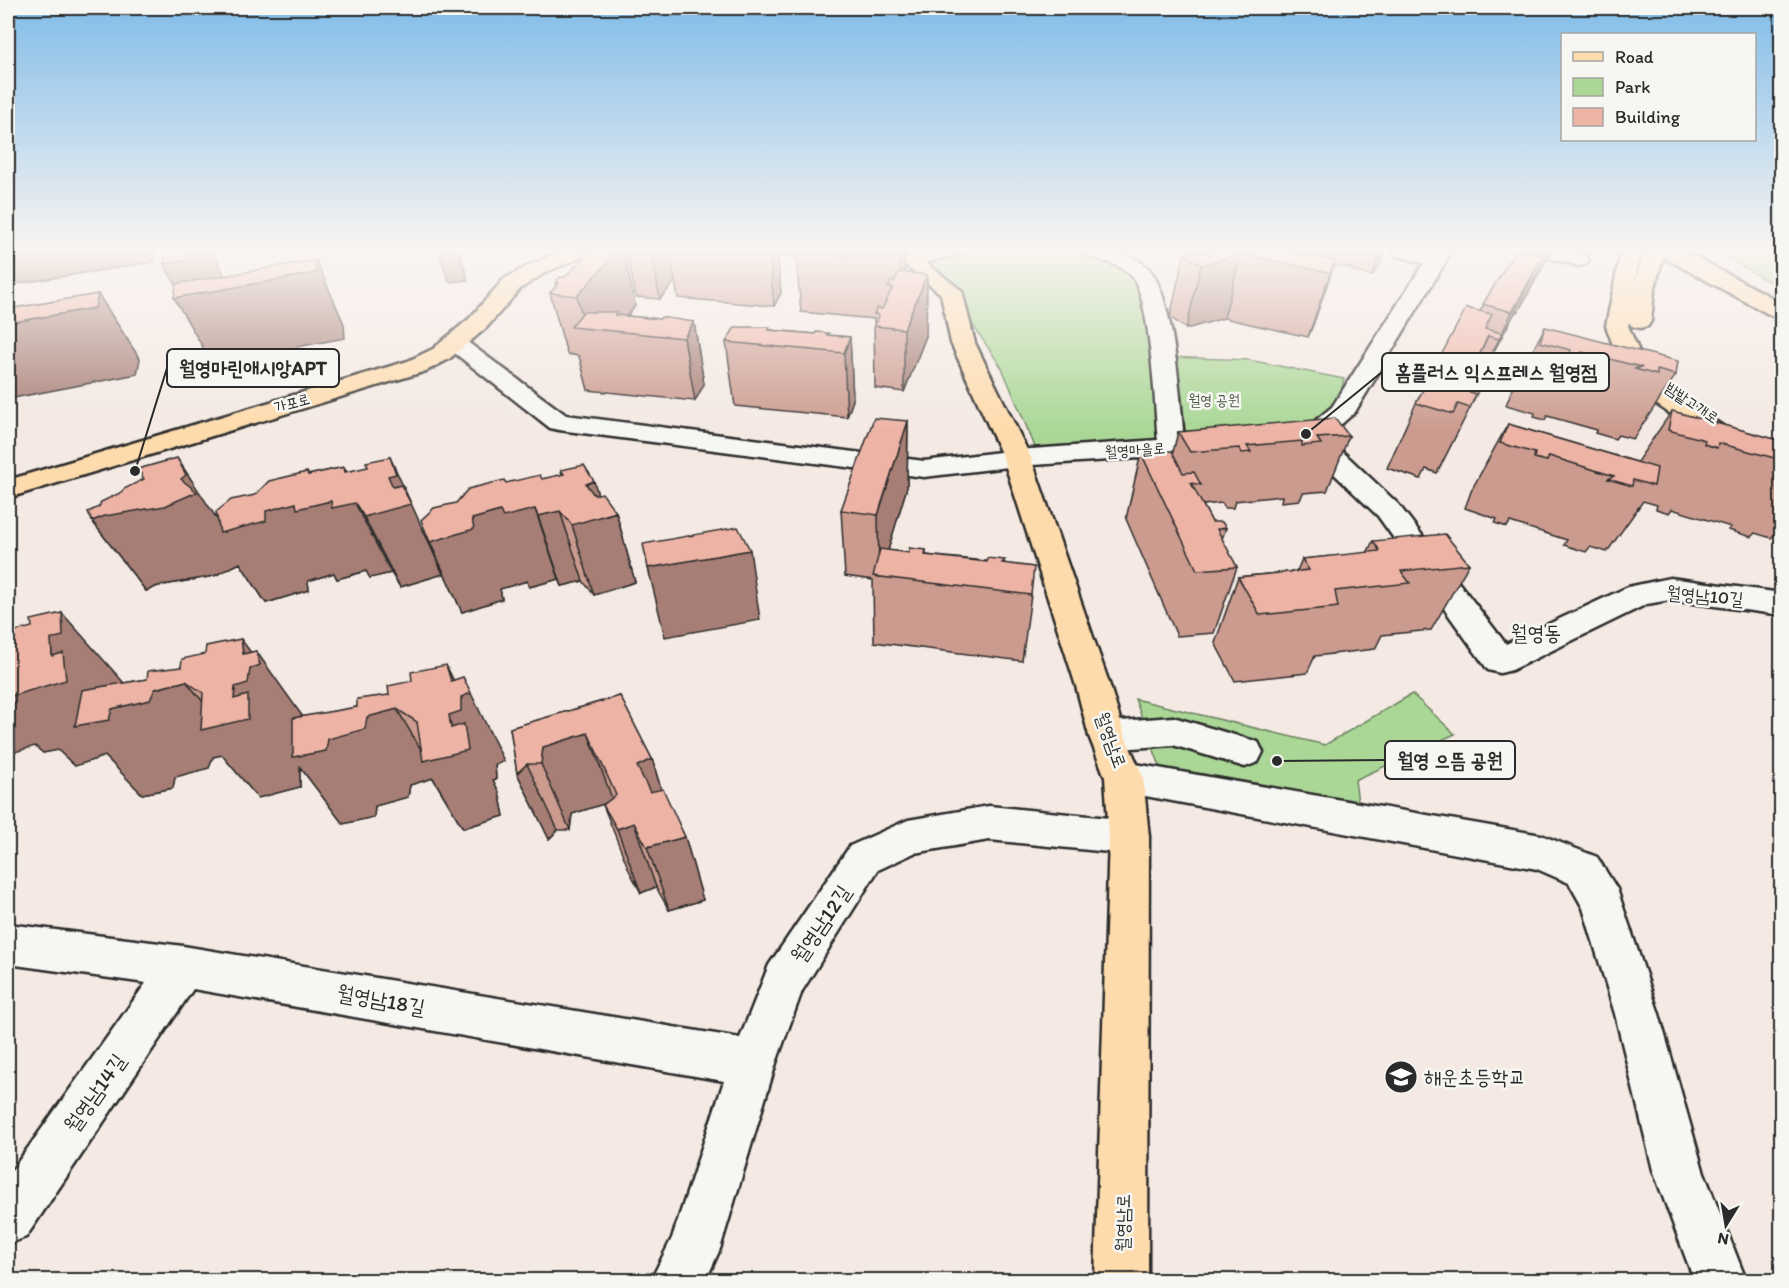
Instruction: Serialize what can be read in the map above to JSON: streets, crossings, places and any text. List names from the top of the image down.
{
  "streets": {
    "main road": ["가포로", "밤밭고개로", "월영남로"],
    "street": [
      "월영마을로",
      "월영남10길",
      "월영남12길",
      "월영남18길",
      "월영남14길"
    ]
  },
  "crossings": [
    ["가포로", "월영마을로"],
    ["월영마을로", "월영남로"],
    ["월영남로", "월영남12길"],
    ["월영남12길", "월영남18길"],
    ["월영남18길", "월영남14길"]
  ],
  "districts": ["월영동"],
  "parks": ["월영 공원"],
  "places": {
    "other": ["홈플러스 익스프레스 월영점", "월영마린애시앙APT", "월영 으뜸 공원"],
    "school or university": ["해운초등학교"]
  },
  "legend": ["Road", "Park", "Building"],
  "north": "bottom"
}
